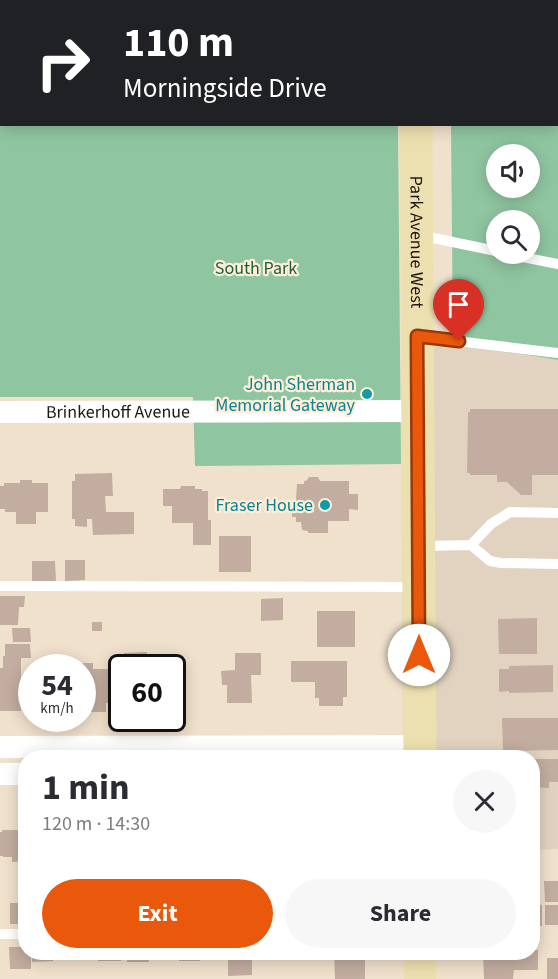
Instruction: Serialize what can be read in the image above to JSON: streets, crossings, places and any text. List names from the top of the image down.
{
  "streets": {
    "main road": ["Park Avenue West"],
    "street": ["Brinkerhoff Avenue"]
  },
  "crossings": [
    ["Park Avenue West", "Brinkerhoff Avenue"]
  ],
  "parks": ["South Park"],
  "places": ["John Sherman Memorial Gateway", "Fraser House"],
  "page": {
    "turn": ["110 m", "Morningside Drive"],
    "speed": "54 km/h",
    "limit": "60",
    "heading": ["1 min", "120 m · 14:30"],
    "buttons": ["Exit", "Share"]
  }
}
